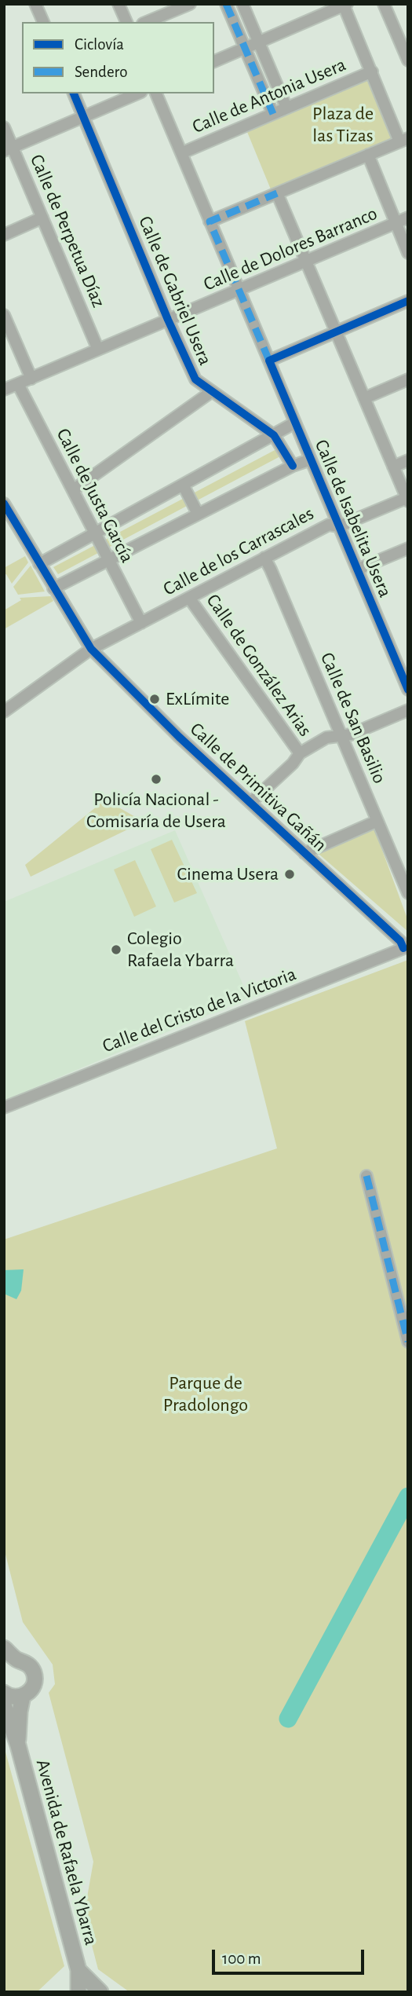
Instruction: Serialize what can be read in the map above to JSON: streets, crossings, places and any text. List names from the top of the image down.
{
  "streets": {
    "main road": ["Avenida de Rafaela Ybarra"],
    "street": [
      "Calle de Antonia Usera",
      "Calle de Perpetua Díaz",
      "Calle de Dolores Barranco",
      "Calle de Gabriel Usera",
      "Calle de Justa García",
      "Calle de Isabelita Usera",
      "Calle de los Carrascales",
      "Calle de González Arias",
      "Calle de San Basilio",
      "Calle de Primitiva Gañán",
      "Calle del Cristo de la Victoria"
    ]
  },
  "crossings": [
    ["Calle de Antonia Usera", "Calle de Isabelita Usera"],
    ["Calle de Perpetua Díaz", "Calle de Dolores Barranco"],
    ["Calle de Dolores Barranco", "Calle de Gabriel Usera"],
    ["Calle de Dolores Barranco", "Calle de Justa García"],
    ["Calle de Dolores Barranco", "Calle de Isabelita Usera"],
    ["Calle de Justa García", "Calle de los Carrascales"],
    ["Calle de Isabelita Usera", "Calle de los Carrascales"],
    ["Calle de los Carrascales", "Calle de González Arias"],
    ["Calle de los Carrascales", "Calle de San Basilio"],
    ["Calle de los Carrascales", "Calle de Primitiva Gañán"],
    ["Calle de Primitiva Gañán", "Calle del Cristo de la Victoria"]
  ],
  "parks": ["Plaza de las Tizas", "Parque de Pradolongo"],
  "places": [
    "ExLímite",
    "Policía Nacional - Comisaría de Usera",
    "Cinema Usera",
    "Colegio Rafaela Ybarra"
  ],
  "legend": ["Ciclovía", "Sendero"],
  "scale_bar": "100 m"
}
